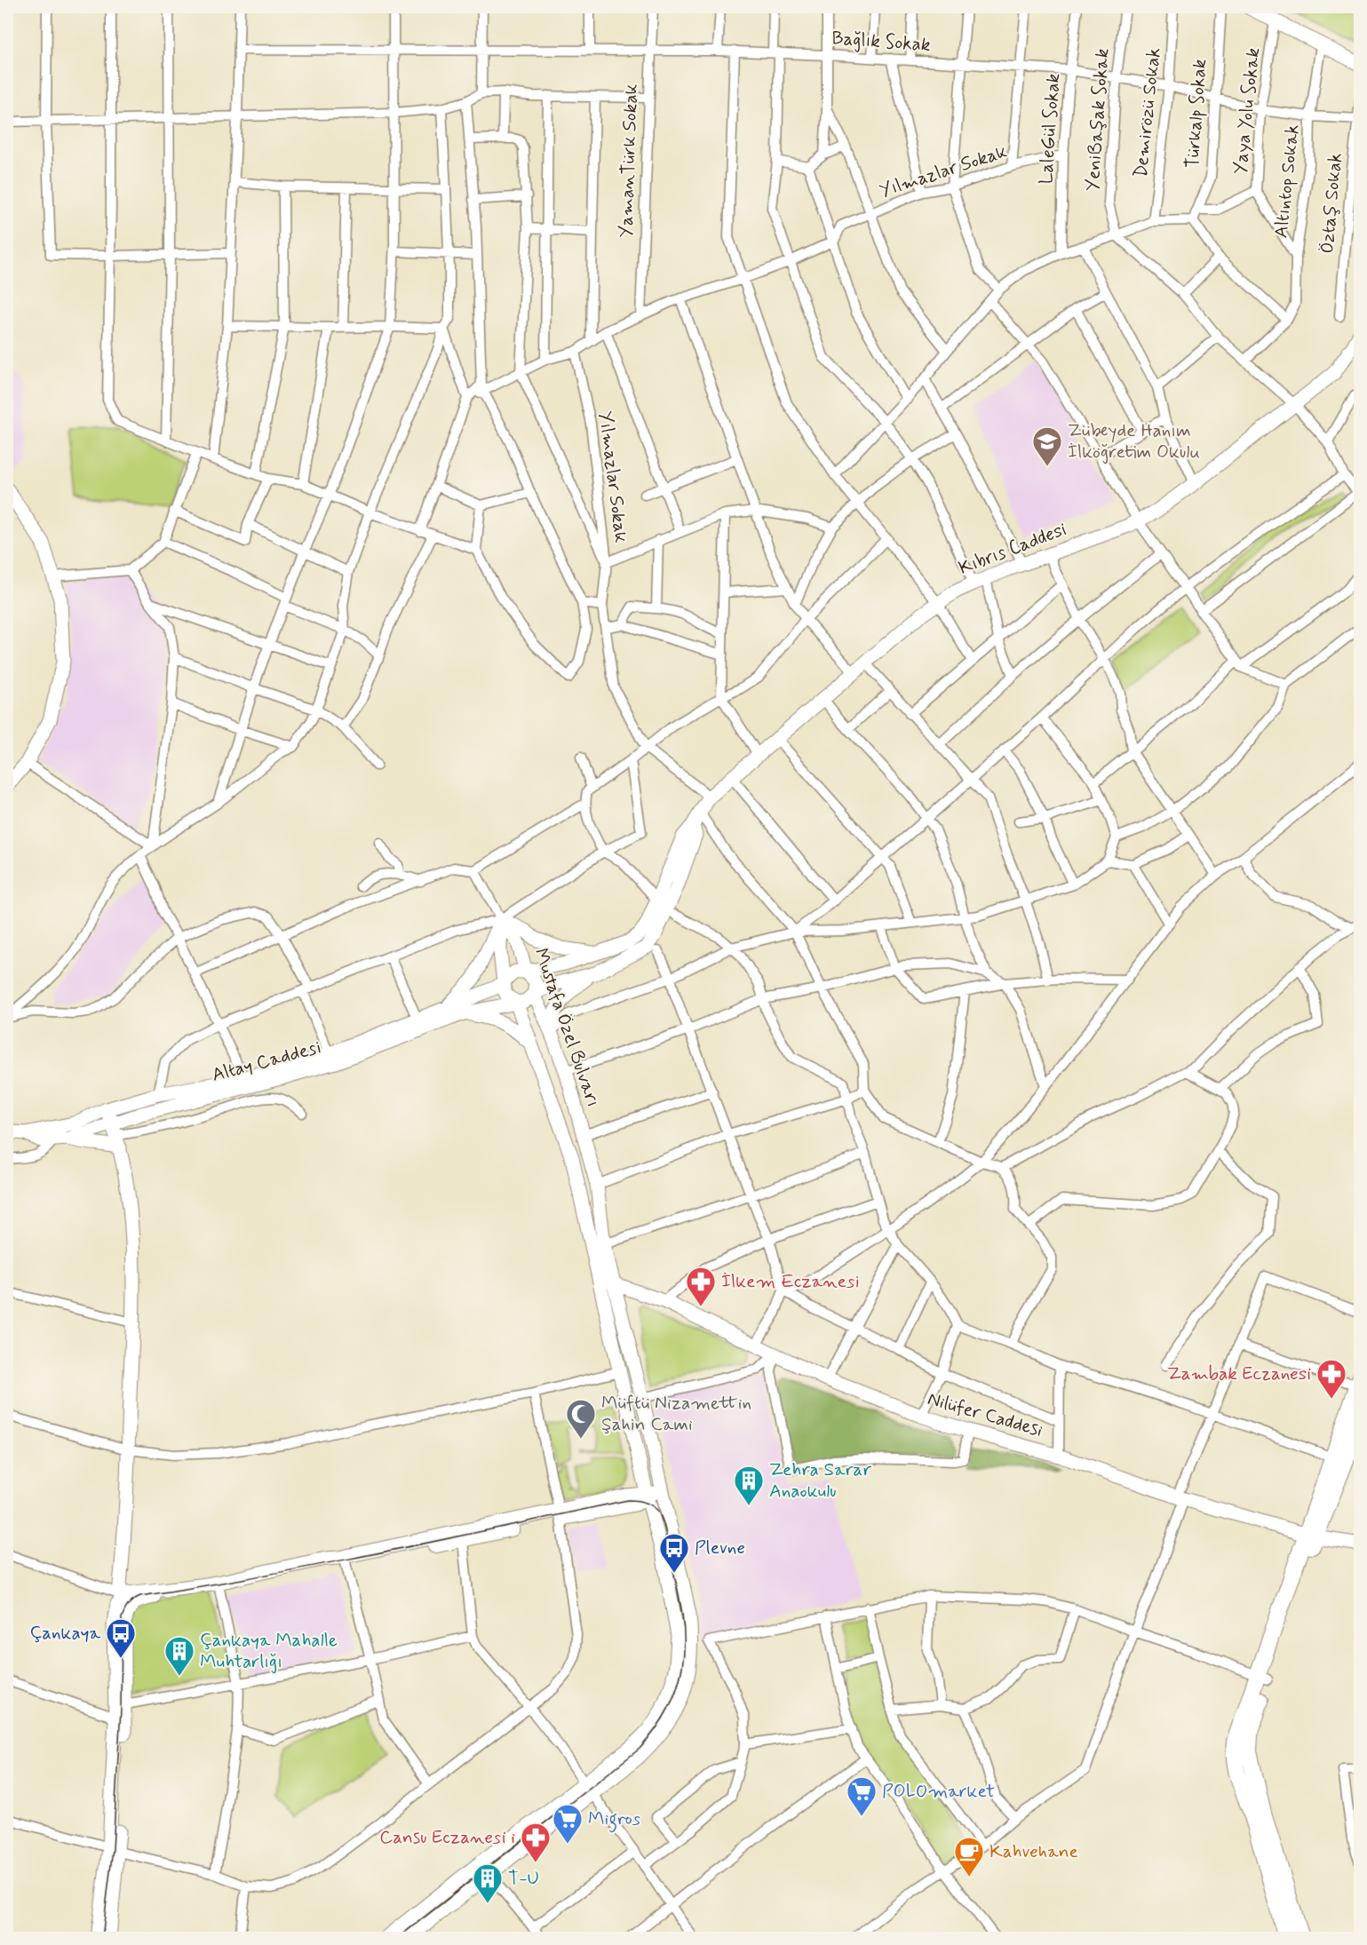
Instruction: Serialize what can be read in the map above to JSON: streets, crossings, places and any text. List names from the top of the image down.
{
  "streets": {
    "main road": [
      "Kıbrıs Caddesi",
      "Mustafa Özel Bulvarı",
      "Altay Caddesi",
      "Nilüfer Caddesi"
    ],
    "street": [
      "Bağlık Sokak",
      "Yaya Yolu Sokak",
      "Demirözü Sokak",
      "Türkalp Sokak",
      "YeniBaşak Sokak",
      "LaleGül Sokak",
      "YamanTürk Sokak",
      "Yılmazlar Sokak",
      "Altıntop Sokak",
      "Öztaş Sokak"
    ]
  },
  "crossings": [
    ["Bağlık Sokak", "Yaya Yolu Sokak"],
    ["Bağlık Sokak", "Demirözü Sokak"],
    ["Bağlık Sokak", "Türkalp Sokak"],
    ["Bağlık Sokak", "YeniBaşak Sokak"],
    ["Bağlık Sokak", "LaleGül Sokak"],
    ["Bağlık Sokak", "YamanTürk Sokak"],
    ["Bağlık Sokak", "Altıntop Sokak"],
    ["Bağlık Sokak", "Öztaş Sokak"],
    ["Yaya Yolu Sokak", "Altıntop Sokak"],
    ["LaleGül Sokak", "Yılmazlar Sokak"],
    ["YamanTürk Sokak", "Yılmazlar Sokak"],
    ["Kıbrıs Caddesi", "Mustafa Özel Bulvarı"],
    ["Kıbrıs Caddesi", "Altay Caddesi"],
    ["Mustafa Özel Bulvarı", "Altay Caddesi"],
    ["Mustafa Özel Bulvarı", "Nilüfer Caddesi"]
  ],
  "places": {
    "school or university": ["Zübeyde Hanım İlköğretim Okulu"],
    "pharmacy": ["İlkem Eczanesi", "Zambak Eczanesi", "Cansu Eczanesi i"],
    "mosque": ["Müftü Nizamettin Şahin Cami"],
    "building": ["Zehra Sarar Anaokulu", "Çankaya Mahalle Muhtarlığı", "T-U"],
    "bus stop": ["Plevne", "Çankaya"],
    "supermarket": ["POLOmarket", "Migros"],
    "cafe": ["Kahvehane"]
  }
}
